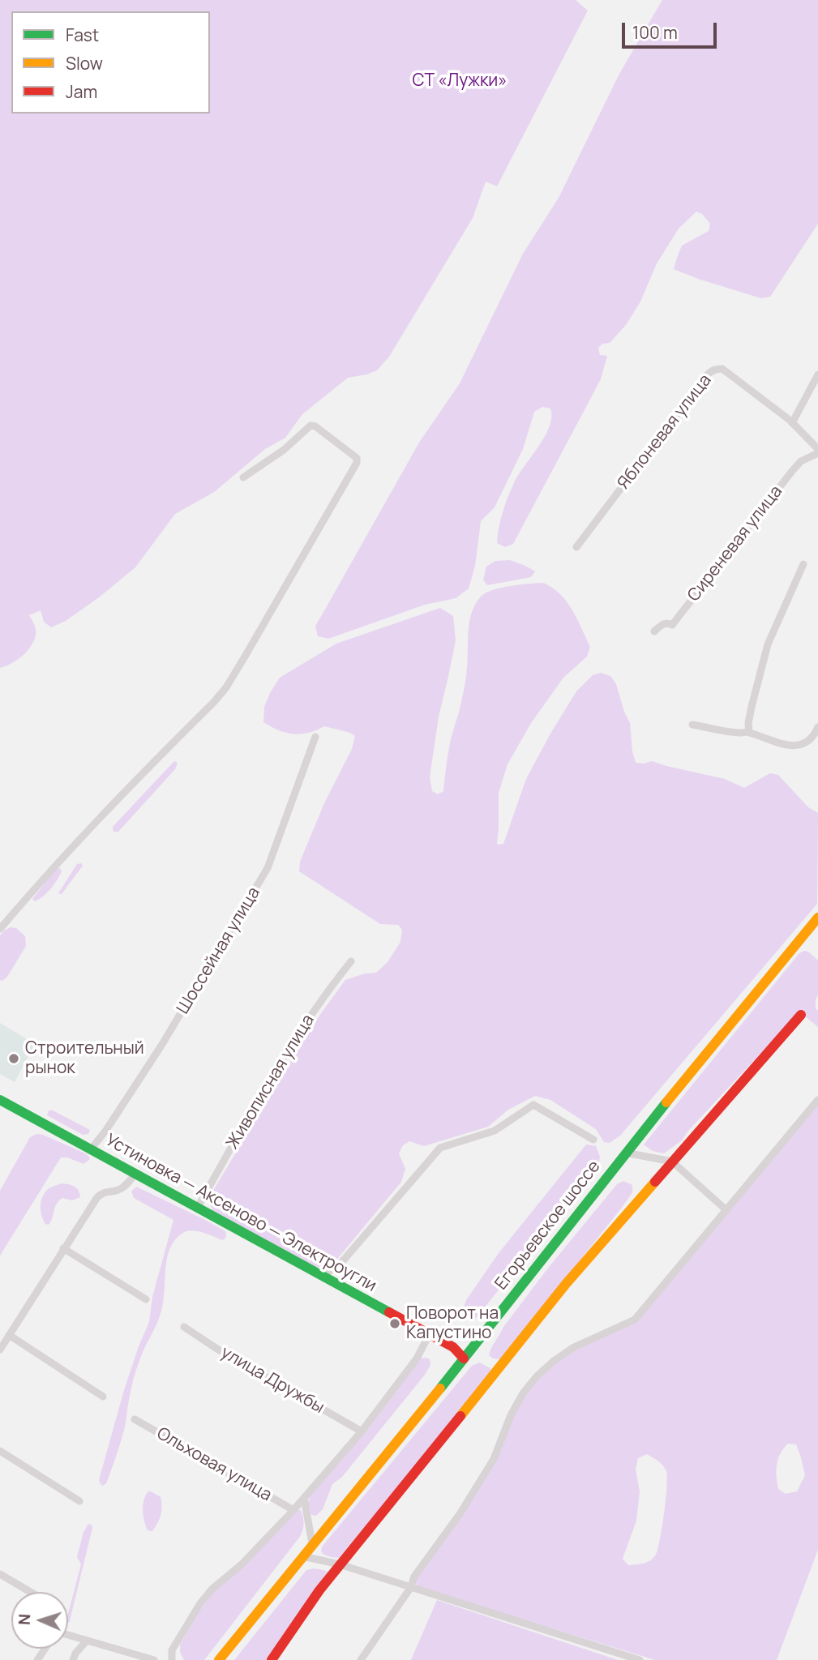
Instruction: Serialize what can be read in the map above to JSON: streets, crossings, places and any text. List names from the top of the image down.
{
  "streets": {
    "main road": ["Устиновка — Аксеново — Электроугли", "Егорьевское шоссе"],
    "street": [
      "Яблоневая улица",
      "Сиреневая улица",
      "Шоссейная улица",
      "Живописная улица",
      "улица Дружбы",
      "Ольховая улица"
    ]
  },
  "crossings": [
    ["Яблоневая улица", "Сиреневая улица"],
    ["Шоссейная улица", "Устиновка — Аксеново — Электроугли"],
    ["Живописная улица", "Устиновка — Аксеново — Электроугли"],
    ["Устиновка — Аксеново — Электроугли", "Егорьевское шоссе"]
  ],
  "parks": ["СТ «Лужки»"],
  "places": ["Строительный рынок", "Поворот на Капустино"],
  "legend": ["Fast", "Slow", "Jam"],
  "scale_bar": "100 m",
  "north": "left"
}
